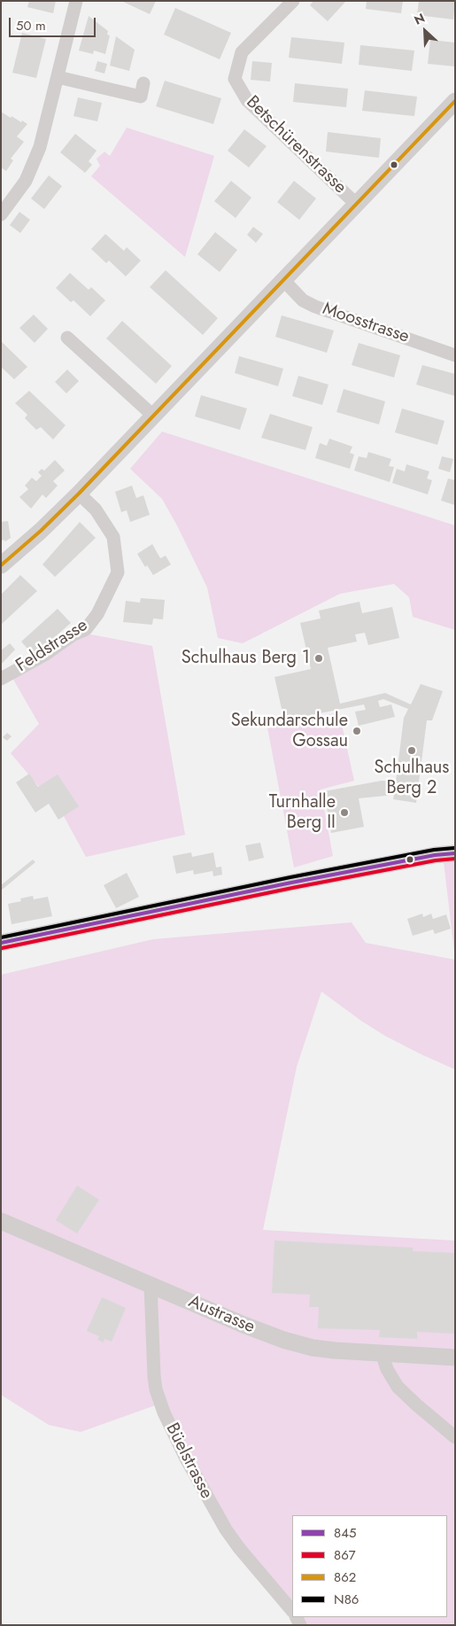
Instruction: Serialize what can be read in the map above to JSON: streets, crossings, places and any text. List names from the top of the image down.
{
  "streets": {
    "street": [
      "Betschürenstrasse",
      "Moosstrasse",
      "Feldstrasse",
      "Austrasse",
      "Büelstrasse"
    ]
  },
  "crossings": [
    ["Austrasse", "Büelstrasse"]
  ],
  "places": [
    "Schulhaus Berg 1",
    "Sekundarschule Gossau",
    "Schulhaus Berg 2",
    "Turnhalle Berg II"
  ],
  "lines": [
    "transit line 862",
    "transit line N86",
    "transit line 845",
    "transit line 867"
  ],
  "legend": [
    "845",
    "867",
    "862",
    "N86"
  ],
  "scale_bar": "50 m",
  "north": "top left"
}
